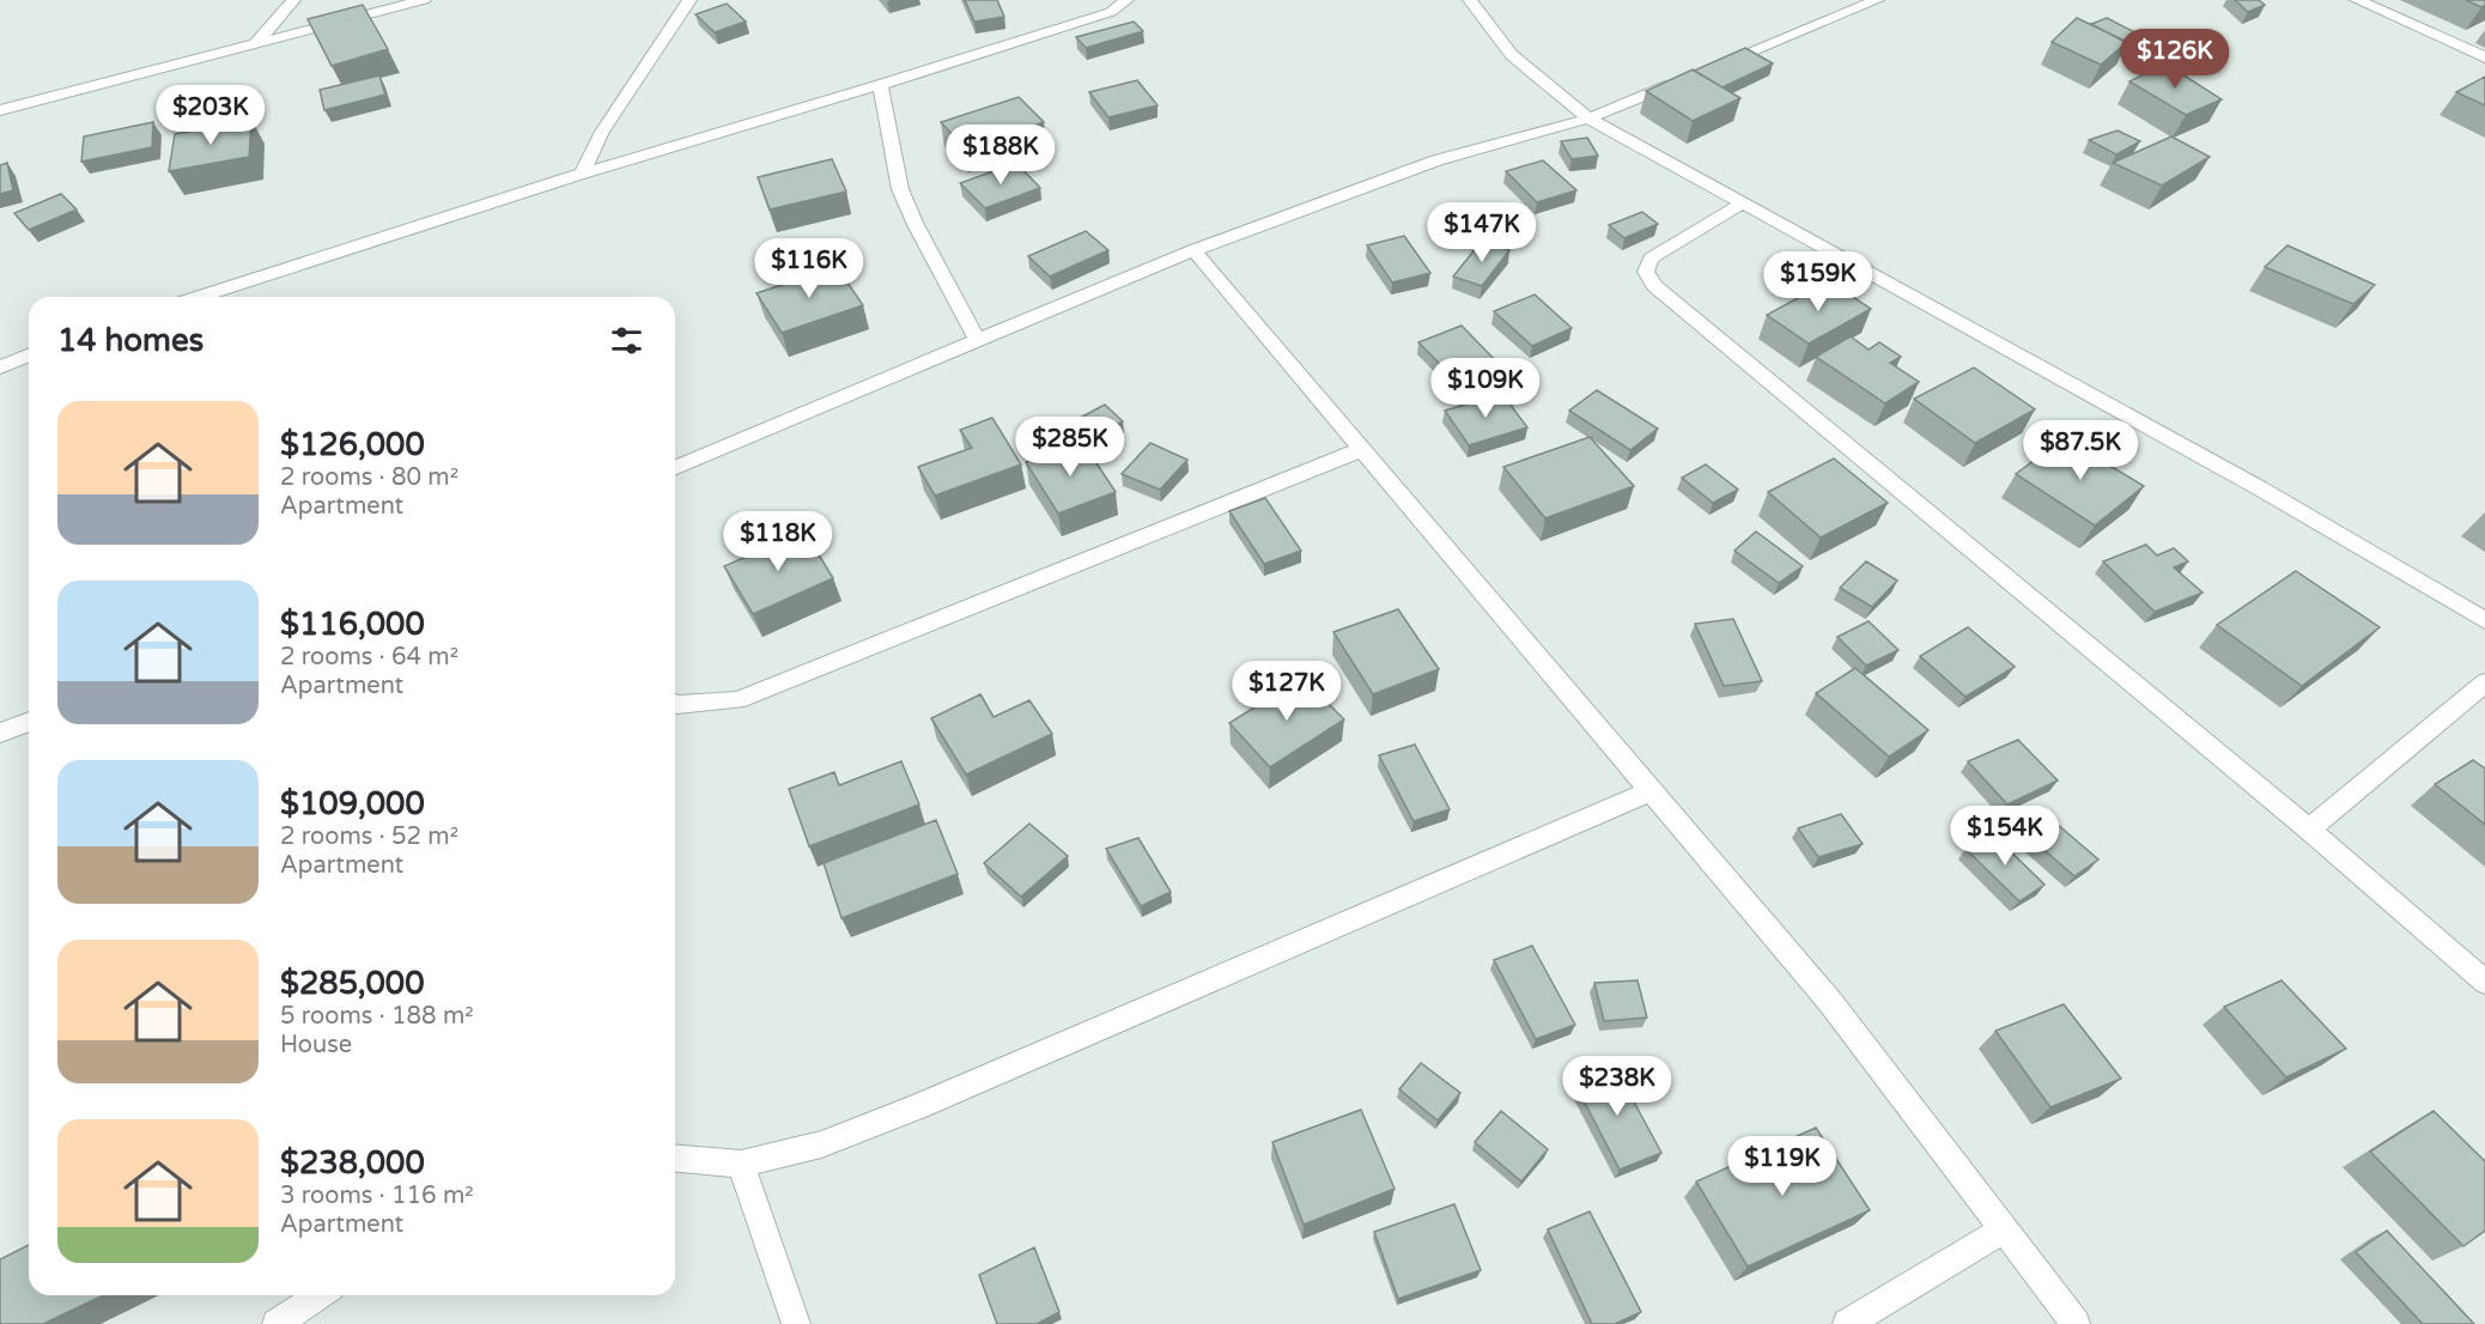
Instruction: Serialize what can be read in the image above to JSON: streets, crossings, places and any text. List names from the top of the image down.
{
  "page": {
    "price": [
      "$126K",
      "$203K",
      "$188K",
      "$147K",
      "$116K",
      "$159K",
      "$109K",
      "$285K",
      "$87.5K",
      "$118K",
      "$127K",
      "$154K",
      "$238K",
      "$119K"
    ],
    "heading": "14 homes",
    "list": [
      {
        "name": "$126,000",
        "note": "2 rooms · 80 m² · Apartment"
      },
      {
        "name": "$116,000",
        "note": "2 rooms · 64 m² · Apartment"
      },
      {
        "name": "$109,000",
        "note": "2 rooms · 52 m² · Apartment"
      },
      {
        "name": "$285,000",
        "note": "5 rooms · 188 m² · House"
      },
      {
        "name": "$238,000",
        "note": "3 rooms · 116 m² · Apartment"
      }
    ]
  }
}
